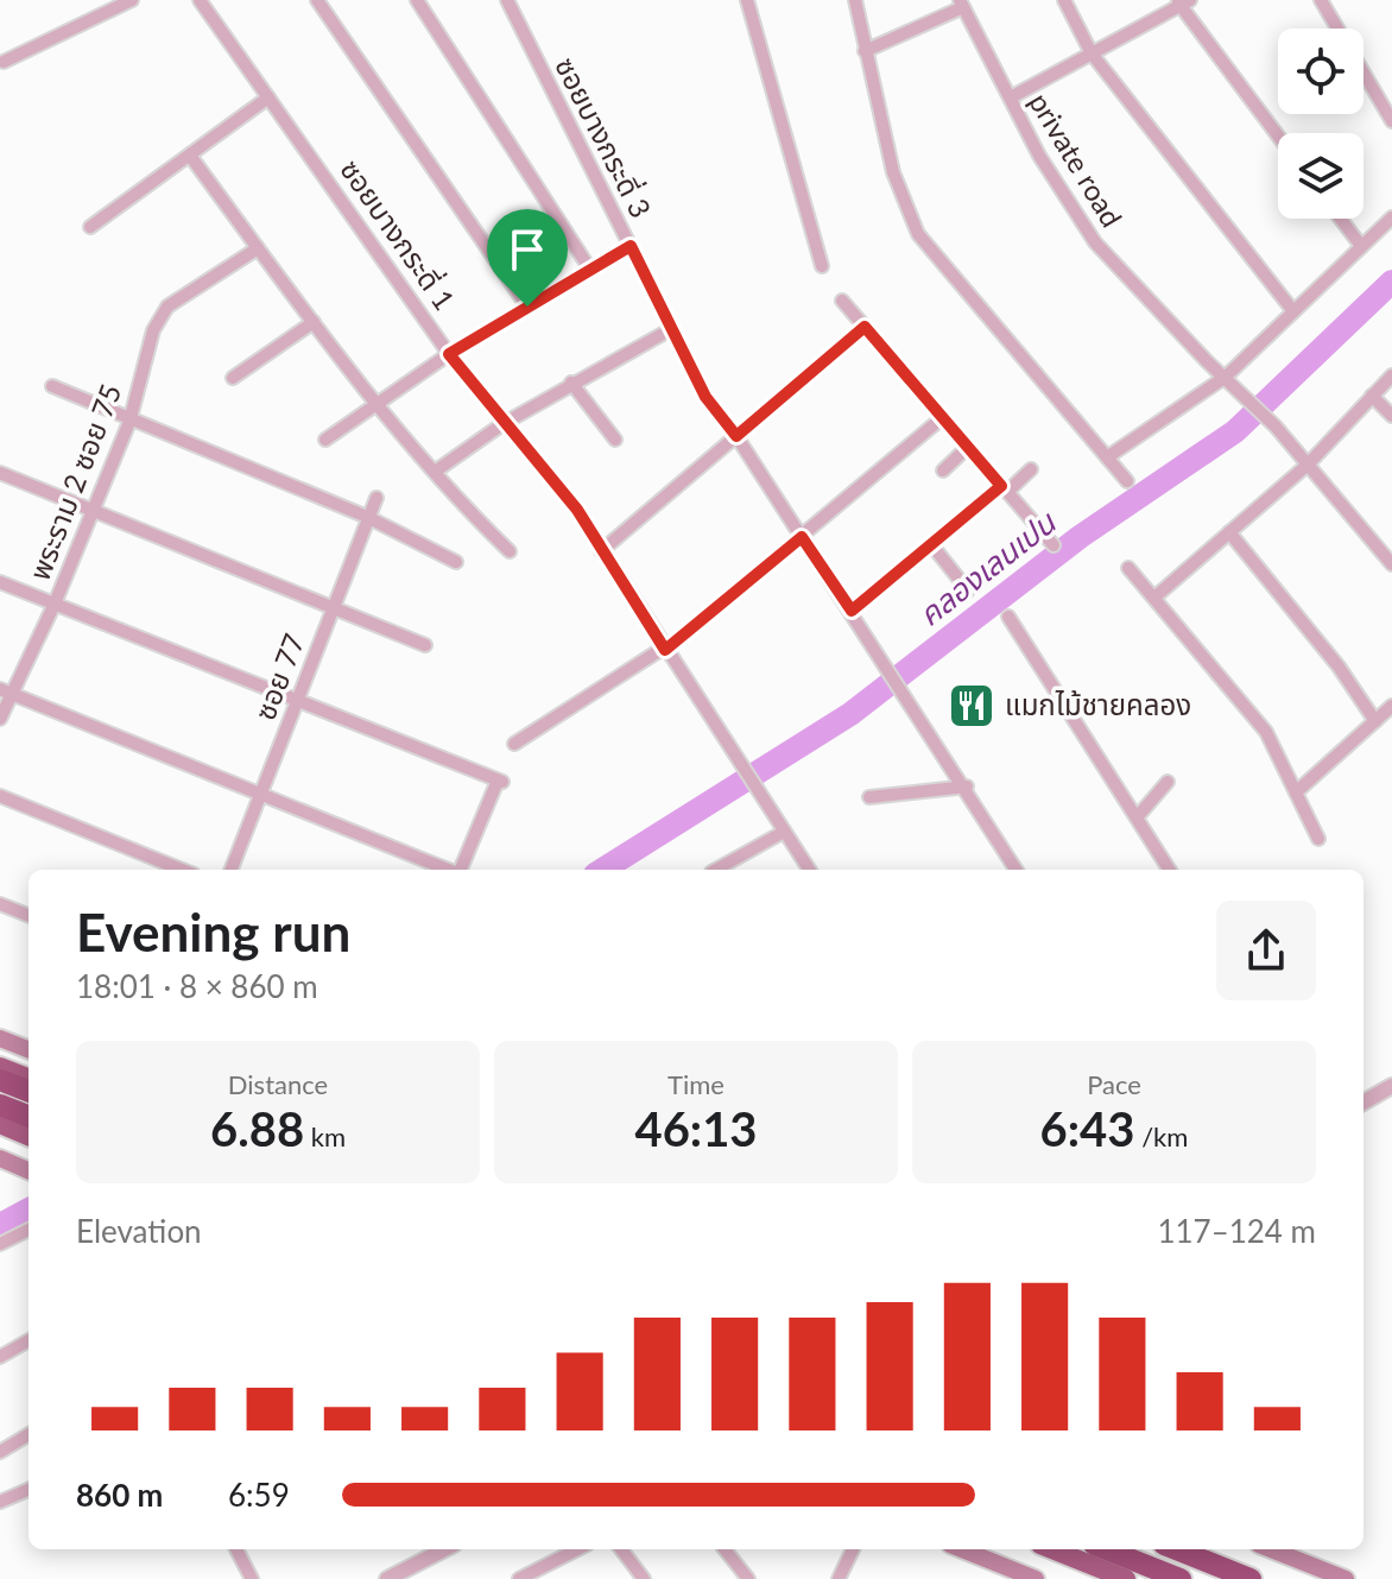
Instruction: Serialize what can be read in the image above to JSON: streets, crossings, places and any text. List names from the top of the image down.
{
  "streets": {
    "street": [
      "ซอยบางกระดี่ 3",
      "private road",
      "ซอยบางกระดี่ 1",
      "พระราม 2 ซอย 75",
      "ซอย 77"
    ]
  },
  "water": ["คลองเลนเปน"],
  "places": {
    "restaurant": ["แมกไม้ชายคลอง"]
  },
  "page": {
    "heading": ["Evening run", "18:01 · 8 × 860 m"],
    "stats": [
      ["Distance", "6.88 km"],
      ["Time", "46:13"],
      ["Pace", "6:43 /km"]
    ],
    "chart": ["Elevation", "117–124 m"],
    "list": [
      {
        "name": "860 m",
        "note": "6:59"
      }
    ]
  }
}
